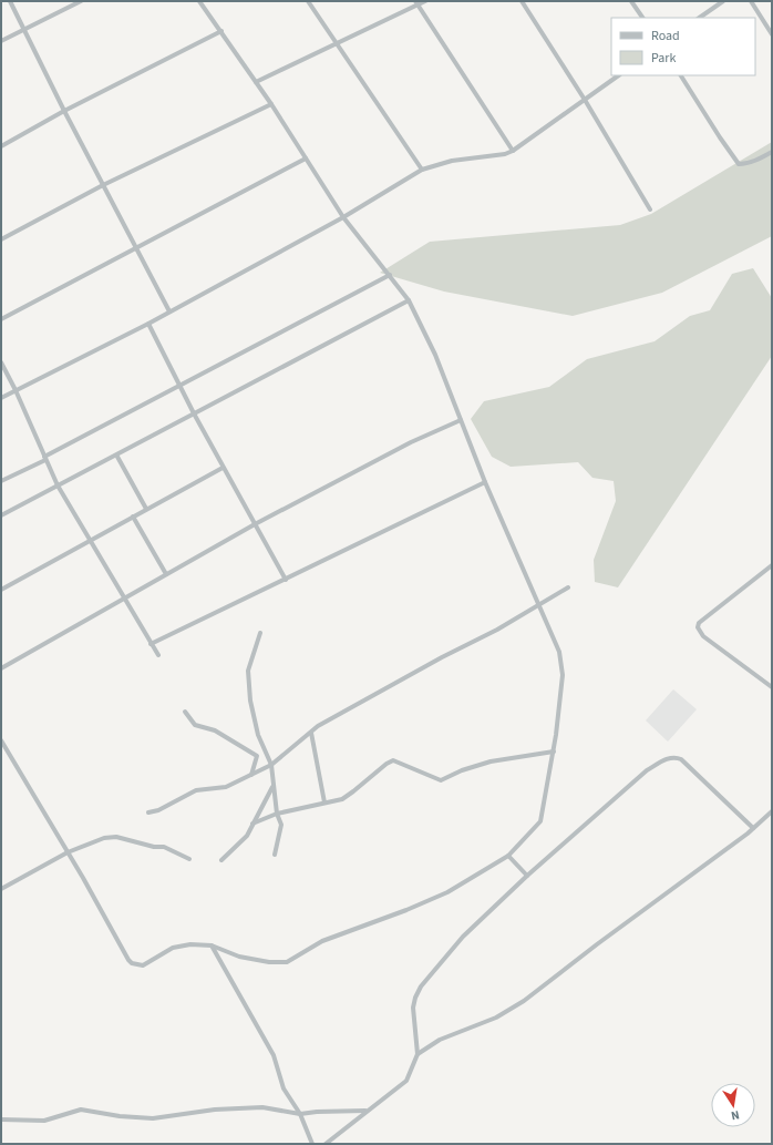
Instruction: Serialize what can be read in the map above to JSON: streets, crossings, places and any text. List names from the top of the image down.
{
  "legend": ["Road", "Park"],
  "north": "bottom"
}
